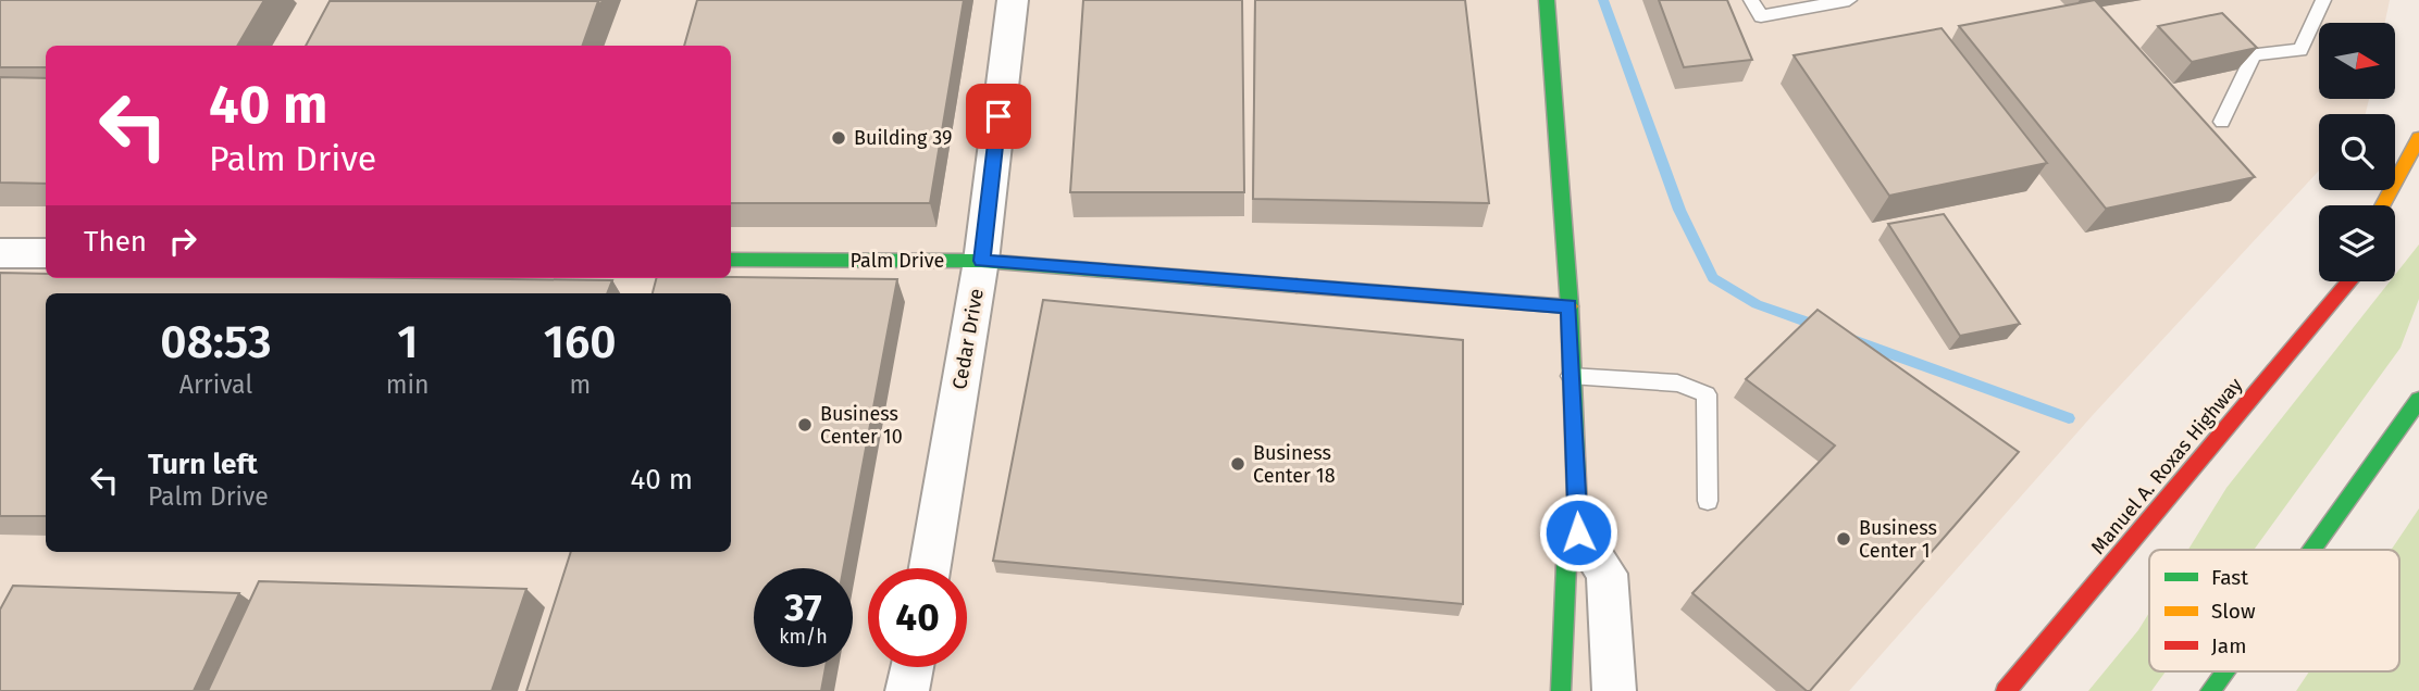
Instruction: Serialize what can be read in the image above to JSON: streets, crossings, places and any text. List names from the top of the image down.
{
  "streets": {
    "street": ["Palm Drive", "Cedar Drive", "Manuel A. Roxas Highway"]
  },
  "crossings": [
    ["Palm Drive", "Cedar Drive"]
  ],
  "places": [
    "Building 39",
    "Business Center 10",
    "Business Center 18",
    "Business Center 1"
  ],
  "legend": ["Fast", "Slow", "Jam"],
  "north": "right",
  "page": {
    "turn": ["40 m", "Palm Drive"],
    "then": "Then",
    "eta": [
      "08:53",
      "Arrival",
      "1",
      "min",
      "160",
      "m"
    ],
    "list": [
      {
        "name": "Turn left",
        "note": "Palm Drive",
        "value": "40 m"
      }
    ],
    "speed": "37 km/h",
    "limit": "40"
  }
}
